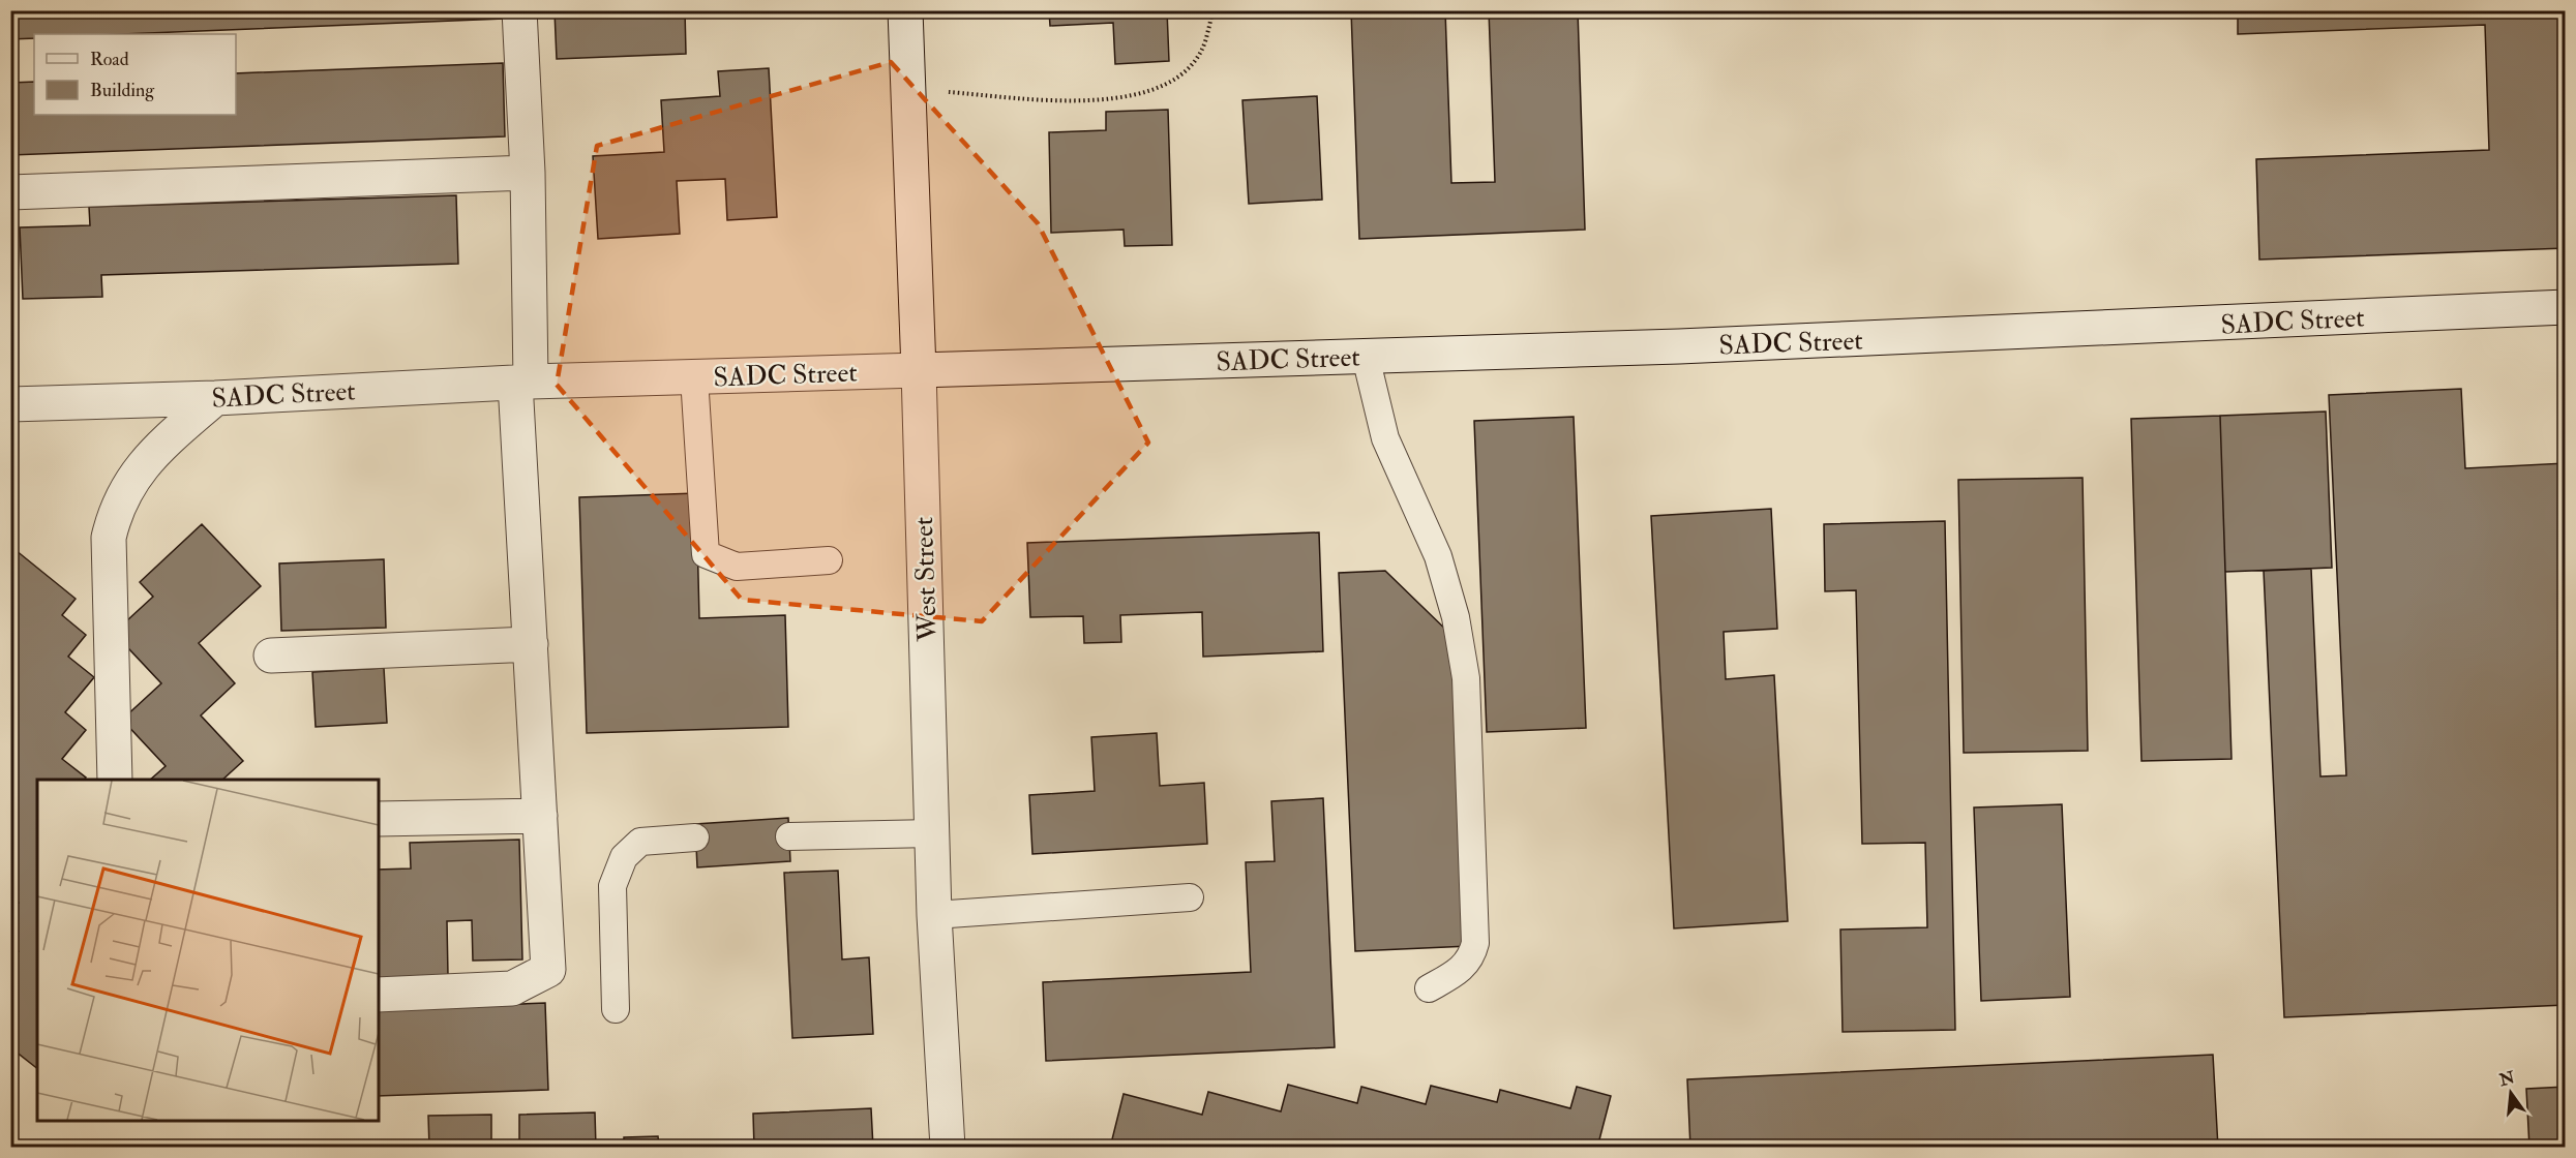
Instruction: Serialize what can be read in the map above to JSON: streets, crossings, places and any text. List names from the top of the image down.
{
  "streets": {
    "street": ["SADC Street", "West Street"]
  },
  "crossings": [
    ["SADC Street", "West Street"]
  ],
  "legend": ["Road", "Building"],
  "north": "top"
}
